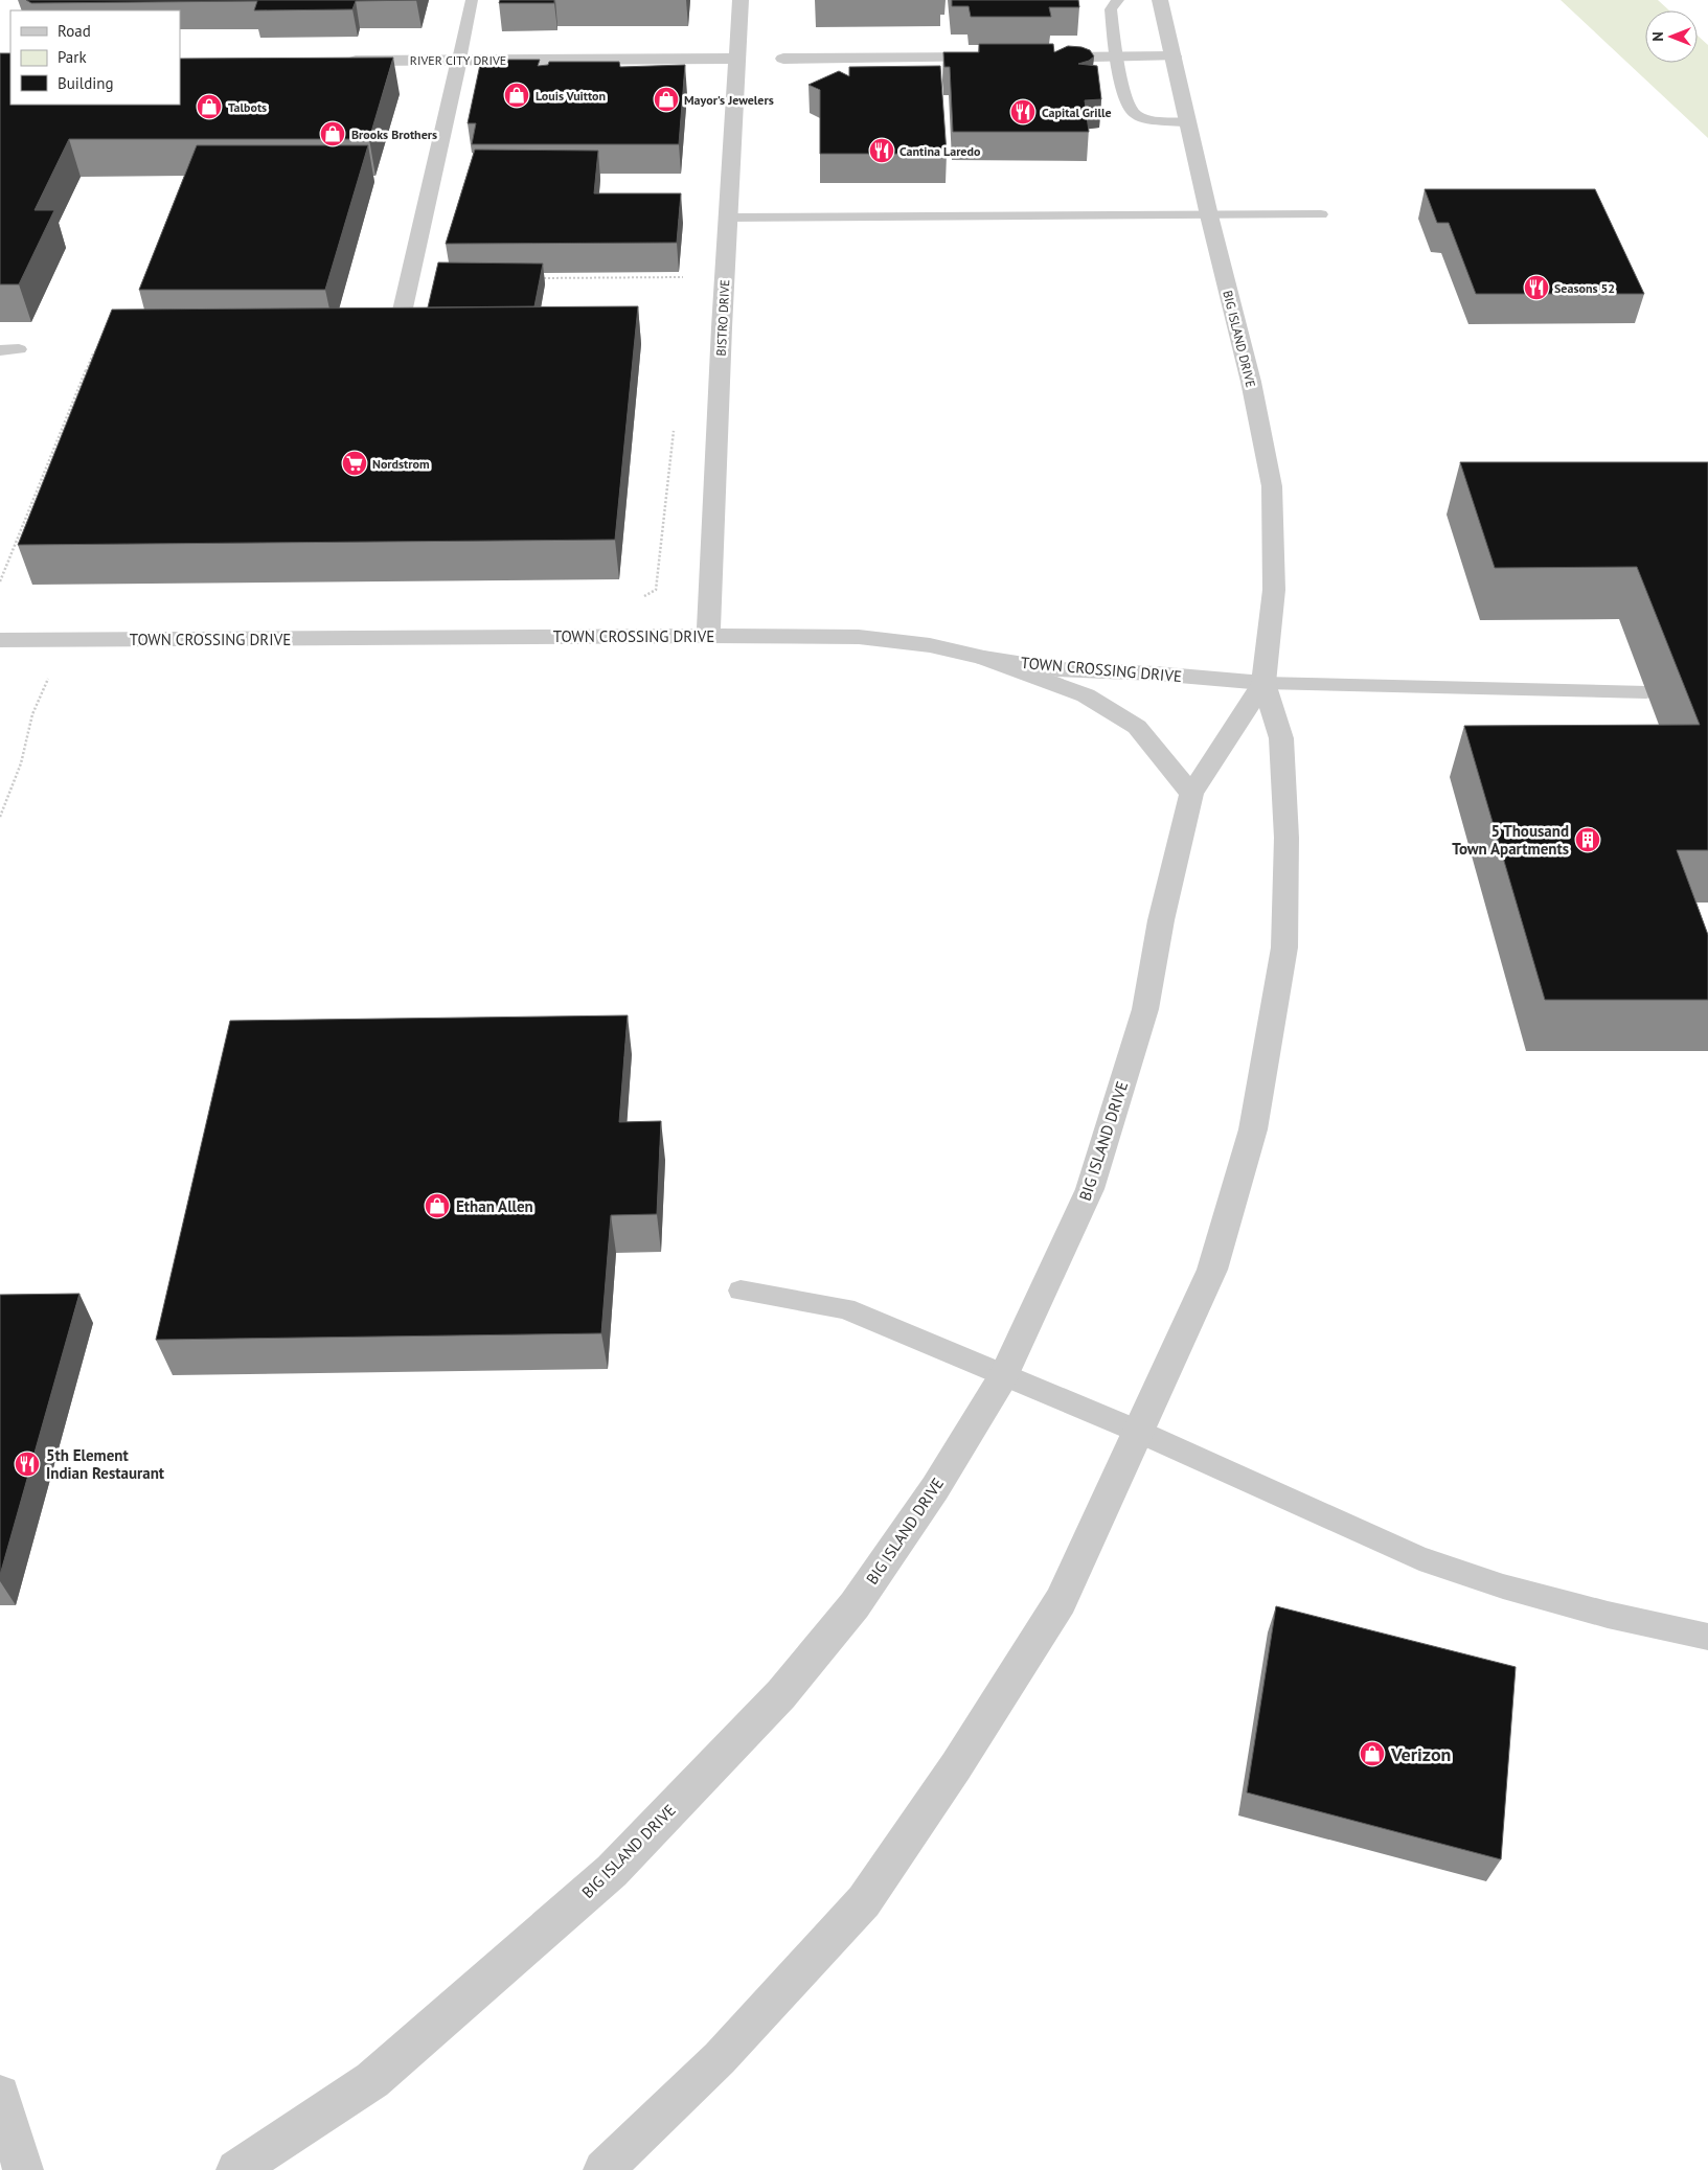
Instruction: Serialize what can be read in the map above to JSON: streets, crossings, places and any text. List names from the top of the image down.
{
  "streets": {
    "street": [
      "RIVER CITY DRIVE",
      "BISTRO DRIVE",
      "BIG ISLAND DRIVE",
      "TOWN CROSSING DRIVE"
    ]
  },
  "crossings": [
    ["RIVER CITY DRIVE", "BISTRO DRIVE"],
    ["BISTRO DRIVE", "TOWN CROSSING DRIVE"],
    ["BIG ISLAND DRIVE", "TOWN CROSSING DRIVE"]
  ],
  "places": {
    "shop": [
      "Louis Vuitton",
      "Mayor's Jewelers",
      "Talbots",
      "Brooks Brothers",
      "Ethan Allen",
      "Verizon"
    ],
    "restaurant": [
      "Capital Grille",
      "Cantina Laredo",
      "Seasons 52",
      "5th Element Indian Restaurant"
    ],
    "supermarket": ["Nordstrom"],
    "building": ["5 Thousand Town Apartments"]
  },
  "legend": ["Road", "Park", "Building"],
  "north": "left"
}
